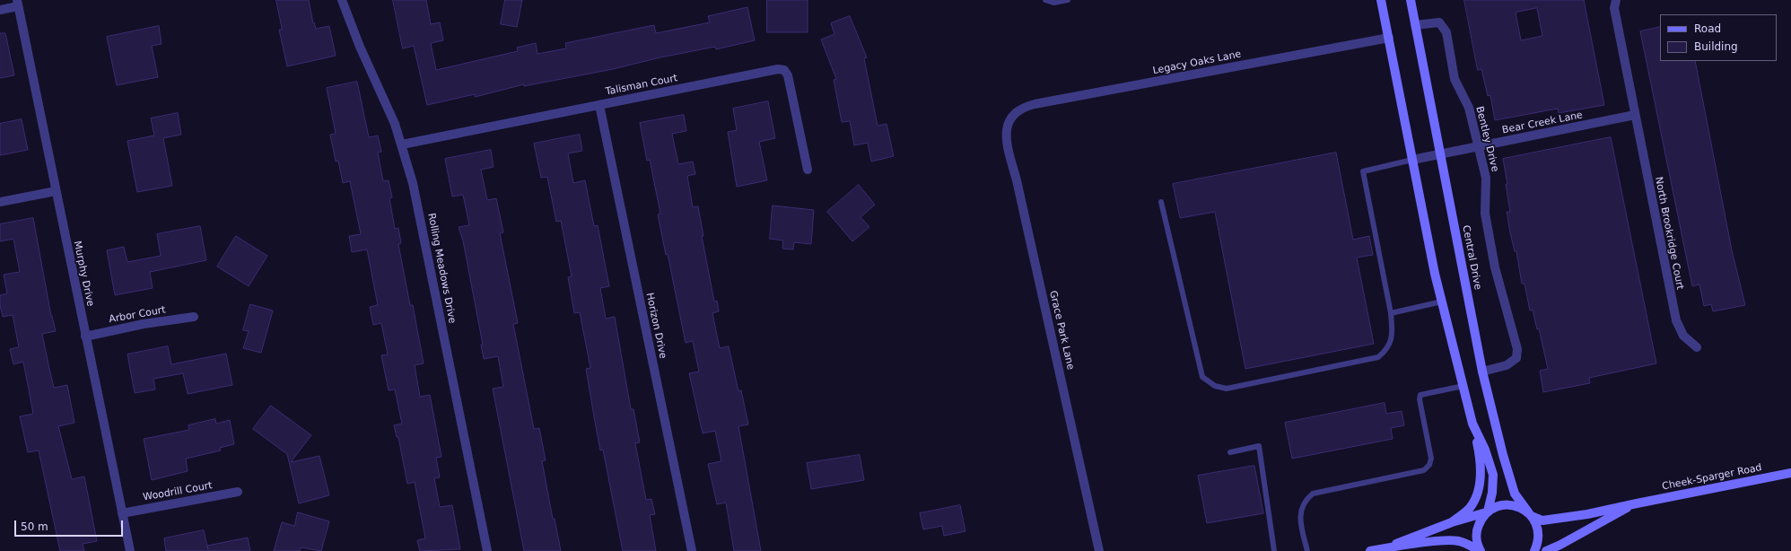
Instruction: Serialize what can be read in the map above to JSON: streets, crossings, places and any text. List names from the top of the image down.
{
  "streets": {
    "main road": ["Central Drive", "Cheek-Sparger Road"],
    "street": [
      "Legacy Oaks Lane",
      "Talisman Court",
      "Bear Creek Lane",
      "Bentley Drive",
      "North Brookridge Court",
      "Rolling Meadows Drive",
      "Murphy Drive",
      "Arbor Court",
      "Horizon Drive",
      "Grace Park Lane",
      "Woodrill Court"
    ]
  },
  "crossings": [
    ["Legacy Oaks Lane", "Grace Park Lane"],
    ["Talisman Court", "Rolling Meadows Drive"],
    ["Talisman Court", "Horizon Drive"],
    ["Bear Creek Lane", "Bentley Drive"],
    ["Bear Creek Lane", "North Brookridge Court"],
    ["Bear Creek Lane", "Central Drive"],
    ["Bentley Drive", "Central Drive"],
    ["Central Drive", "Cheek-Sparger Road"],
    ["Murphy Drive", "Arbor Court"],
    ["Murphy Drive", "Woodrill Court"]
  ],
  "legend": ["Road", "Building"],
  "scale_bar": "50 m"
}
